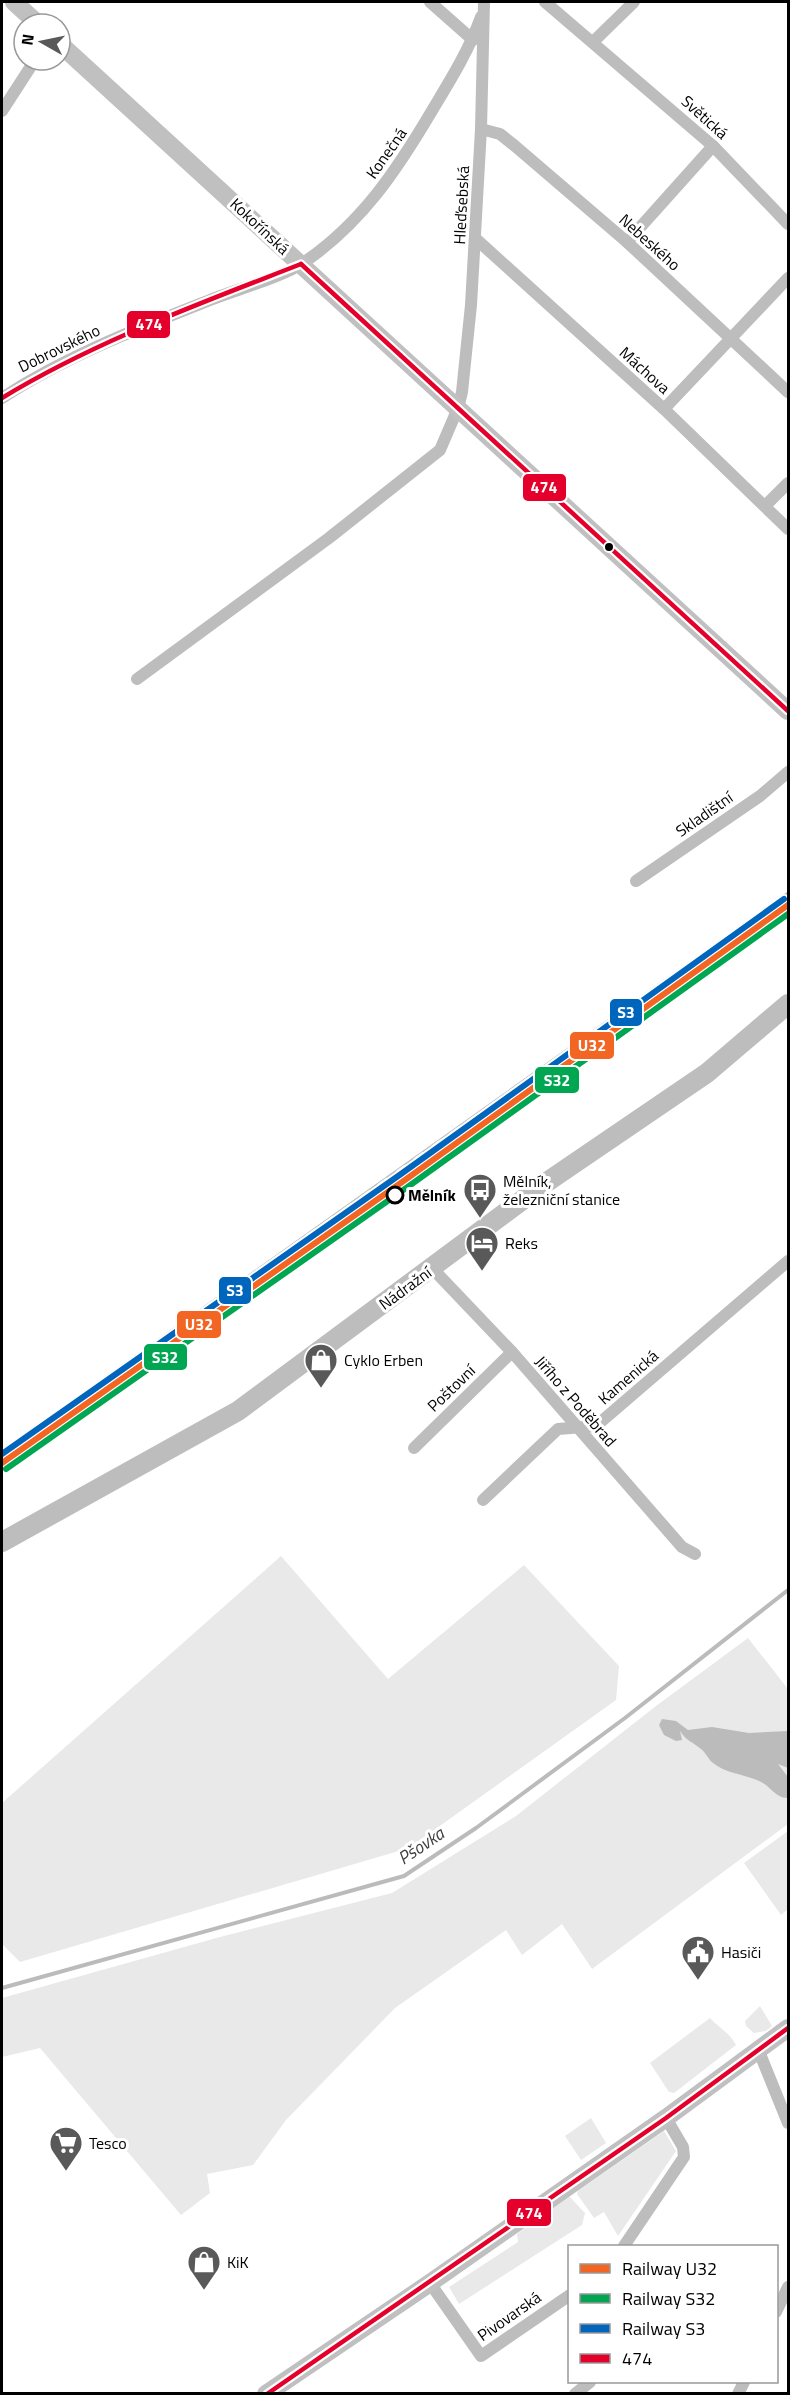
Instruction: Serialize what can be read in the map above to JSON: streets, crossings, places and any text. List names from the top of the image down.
{
  "streets": {
    "main road": ["Kokořínská", "Nádražní"],
    "street": [
      "Světická",
      "Konečná",
      "Hleďsebská",
      "Nebeského",
      "Dobrovského",
      "Máchova",
      "Skladištní",
      "Kamenická",
      "Poštovní",
      "Jiřího z Poděbrad",
      "Pivovarská"
    ]
  },
  "crossings": [
    ["Konečná", "Hleďsebská"],
    ["Konečná", "Kokořínská"],
    ["Konečná", "Dobrovského"],
    ["Hleďsebská", "Kokořínská"],
    ["Hleďsebská", "Nebeského"],
    ["Hleďsebská", "Máchova"],
    ["Kokořínská", "Dobrovského"],
    ["Nádražní", "Jiřího z Poděbrad"],
    ["Kamenická", "Jiřího z Poděbrad"],
    ["Poštovní", "Jiřího z Poděbrad"]
  ],
  "water": ["Pšovka"],
  "places": {
    "other": ["Mělník"],
    "bus stop": ["Mělník, železniční stanice"],
    "hotel": ["Reks"],
    "shop": ["Cyklo Erben", "KiK"],
    "public building": ["Hasiči"],
    "supermarket": ["Tesco"]
  },
  "lines": [
    "transit line 474",
    "rail line S3",
    "rail line U32",
    "rail line S32"
  ],
  "legend": [
    "Railway U32",
    "Railway S32",
    "Railway S3",
    "474"
  ],
  "north": "left"
}
